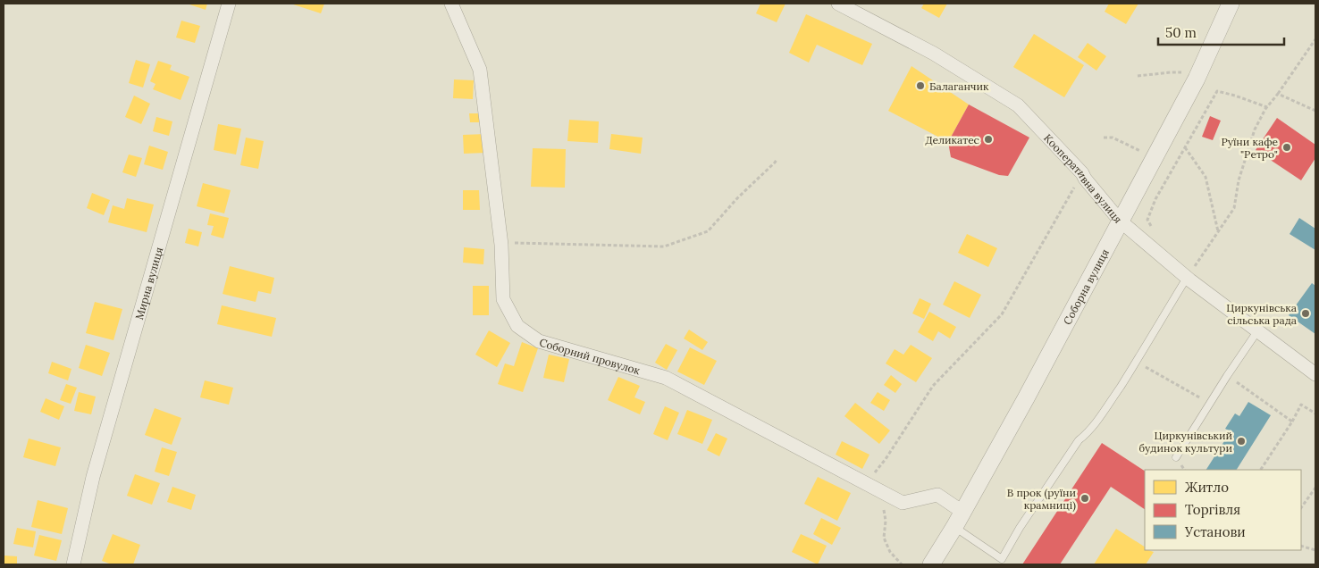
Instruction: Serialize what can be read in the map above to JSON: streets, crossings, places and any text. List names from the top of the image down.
{
  "streets": {
    "street": [
      "Кооперативна вулиця",
      "Мирна вулиця",
      "Соборна вулиця",
      "Соборний провулок"
    ]
  },
  "crossings": [
    ["Кооперативна вулиця", "Соборна вулиця"],
    ["Соборна вулиця", "Соборний провулок"]
  ],
  "places": [
    "Балаганчик",
    "Деликатес",
    "Руїни кафе \"Ретро\"",
    "Циркунівська сільська рада",
    "Циркунівський будинок культури",
    "В прок (руїни крамниці)"
  ],
  "legend": ["Житло", "Торгівля", "Установи"],
  "scale_bar": "50 m"
}
